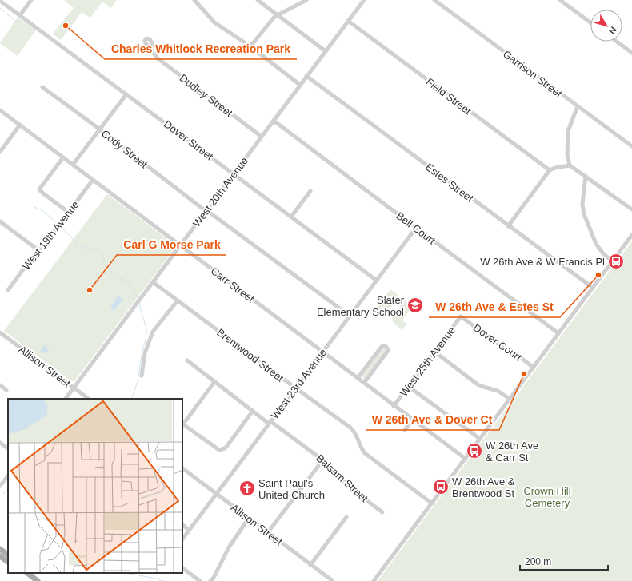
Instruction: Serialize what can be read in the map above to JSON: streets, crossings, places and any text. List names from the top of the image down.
{
  "streets": {
    "street": [
      "Garrison Street",
      "Dudley Street",
      "Field Street",
      "Dover Street",
      "Cody Street",
      "Estes Street",
      "West 20th Avenue",
      "Bell Court",
      "West 19th Avenue",
      "Carr Street",
      "Dover Court",
      "Brentwood Street",
      "West 25th Avenue",
      "Allison Street",
      "West 23rd Avenue",
      "Balsam Street"
    ]
  },
  "crossings": [
    ["Dudley Street", "West 20th Avenue"],
    ["Field Street", "West 20th Avenue"],
    ["Dover Street", "West 20th Avenue"],
    ["Dover Street", "West 23rd Avenue"],
    ["Cody Street", "West 20th Avenue"],
    ["Cody Street", "West 23rd Avenue"],
    ["Estes Street", "West 20th Avenue"],
    ["West 20th Avenue", "Bell Court"],
    ["West 20th Avenue", "Carr Street"],
    ["West 20th Avenue", "Brentwood Street"],
    ["West 20th Avenue", "Allison Street"],
    ["Bell Court", "West 23rd Avenue"],
    ["West 19th Avenue", "Carr Street"],
    ["Carr Street", "West 25th Avenue"],
    ["Carr Street", "West 23rd Avenue"],
    ["Dover Court", "West 25th Avenue"],
    ["Brentwood Street", "West 23rd Avenue"],
    ["Allison Street", "West 23rd Avenue"],
    ["West 23rd Avenue", "Balsam Street"]
  ],
  "parks": ["Crown Hill Cemetery"],
  "places": {
    "other": [
      "Charles Whitlock Recreation Park",
      "W 26th Ave & Estes St",
      "Carl G Morse Park",
      "W 26th Ave & Dover Ct"
    ],
    "bus stop": ["W 26th Ave & W Francis Pl", "W 26th Ave & Carr St", "W 26th Ave & Brentwood St"],
    "school or university": ["Slater Elementary School"],
    "church": ["Saint Paul's United Church"]
  },
  "scale_bar": "200 m",
  "north": "bottom right"
}
